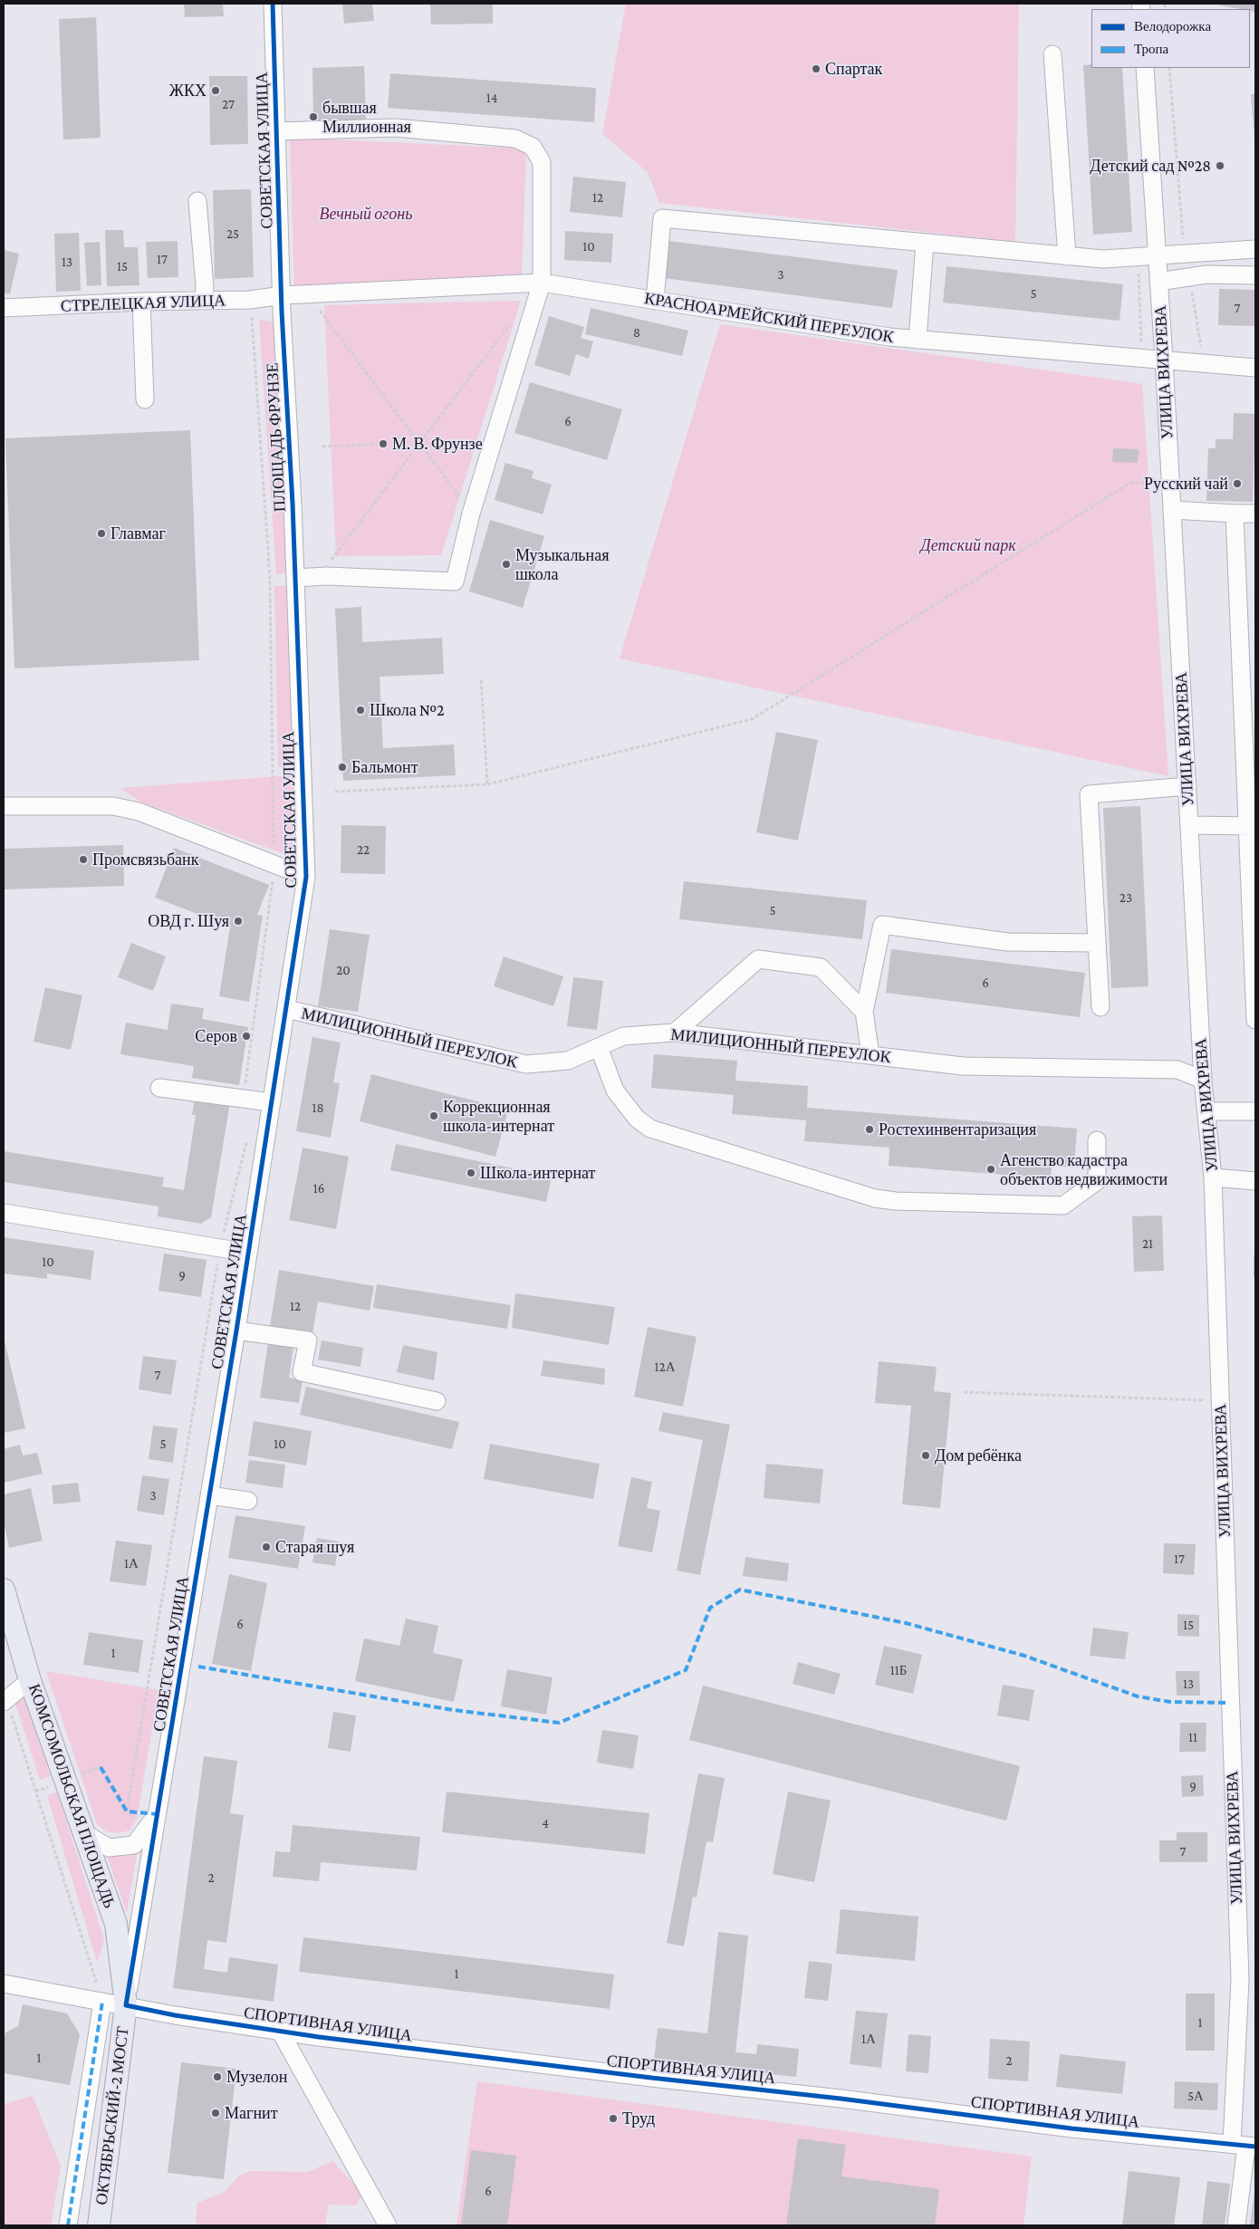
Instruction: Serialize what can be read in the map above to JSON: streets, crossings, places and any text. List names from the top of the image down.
{
  "streets": {
    "main road": ["КОМСОМОЛЬСКАЯ ПЛОЩАДЬ", "ОКТЯБРЬСКИЙ-2 МОСТ"],
    "street": [
      "СОВЕТСКАЯ УЛИЦА",
      "СТРЕЛЕЦКАЯ УЛИЦА",
      "КРАСНОАРМЕЙСКИЙ ПЕРЕУЛОК",
      "УЛИЦА ВИХРЕВА",
      "ПЛОЩАДЬ ФРУНЗЕ",
      "МИЛИЦИОННЫЙ ПЕРЕУЛОК",
      "СПОРТИВНАЯ УЛИЦА"
    ]
  },
  "crossings": [
    ["СОВЕТСКАЯ УЛИЦА", "СТРЕЛЕЦКАЯ УЛИЦА"],
    ["СОВЕТСКАЯ УЛИЦА", "КРАСНОАРМЕЙСКИЙ ПЕРЕУЛОК"],
    ["СОВЕТСКАЯ УЛИЦА", "ПЛОЩАДЬ ФРУНЗЕ"],
    ["СОВЕТСКАЯ УЛИЦА", "МИЛИЦИОННЫЙ ПЕРЕУЛОК"],
    ["СОВЕТСКАЯ УЛИЦА", "КОМСОМОЛЬСКАЯ ПЛОЩАДЬ"],
    ["СОВЕТСКАЯ УЛИЦА", "СПОРТИВНАЯ УЛИЦА"],
    ["СОВЕТСКАЯ УЛИЦА", "ОКТЯБРЬСКИЙ-2 МОСТ"],
    ["СТРЕЛЕЦКАЯ УЛИЦА", "КРАСНОАРМЕЙСКИЙ ПЕРЕУЛОК"],
    ["СТРЕЛЕЦКАЯ УЛИЦА", "ПЛОЩАДЬ ФРУНЗЕ"],
    ["КРАСНОАРМЕЙСКИЙ ПЕРЕУЛОК", "УЛИЦА ВИХРЕВА"],
    ["КРАСНОАРМЕЙСКИЙ ПЕРЕУЛОК", "ПЛОЩАДЬ ФРУНЗЕ"],
    ["УЛИЦА ВИХРЕВА", "МИЛИЦИОННЫЙ ПЕРЕУЛОК"],
    ["УЛИЦА ВИХРЕВА", "СПОРТИВНАЯ УЛИЦА"],
    ["КОМСОМОЛЬСКАЯ ПЛОЩАДЬ", "СПОРТИВНАЯ УЛИЦА"],
    ["КОМСОМОЛЬСКАЯ ПЛОЩАДЬ", "ОКТЯБРЬСКИЙ-2 МОСТ"],
    ["СПОРТИВНАЯ УЛИЦА", "ОКТЯБРЬСКИЙ-2 МОСТ"]
  ],
  "parks": ["Вечный огонь", "Детский парк"],
  "places": [
    "Спартак",
    "ЖКХ",
    "бывшая Миллионная",
    "Детский сад №28",
    "М. В. Фрунзе",
    "Русский чай",
    "Главмаг",
    "Музыкальная школа",
    "Школа №2",
    "Бальмонт",
    "Промсвязьбанк",
    "ОВД г. Шуя",
    "Серов",
    "Коррекционная школа-интернат",
    "Ростехинвентаризация",
    "Агенство кадастра объектов недвижимости",
    "Школа-интернат",
    "Дом ребёнка",
    "Старая шуя",
    "Музелон",
    "Магнит",
    "Труд"
  ],
  "house_numbers": [
    "14",
    "27",
    "12",
    "25",
    "10",
    "17",
    "13",
    "15",
    "3",
    "5",
    "7",
    "8",
    "6",
    "22",
    "23",
    "5",
    "20",
    "6",
    "18",
    "16",
    "21",
    "10",
    "9",
    "12",
    "12А",
    "7",
    "5",
    "10",
    "3",
    "17",
    "1А",
    "6",
    "15",
    "1",
    "11Б",
    "13",
    "11",
    "9",
    "4",
    "7",
    "2",
    "1",
    "1",
    "1А",
    "1",
    "2",
    "5А",
    "6"
  ],
  "legend": ["Велодорожка", "Тропа"]
}
